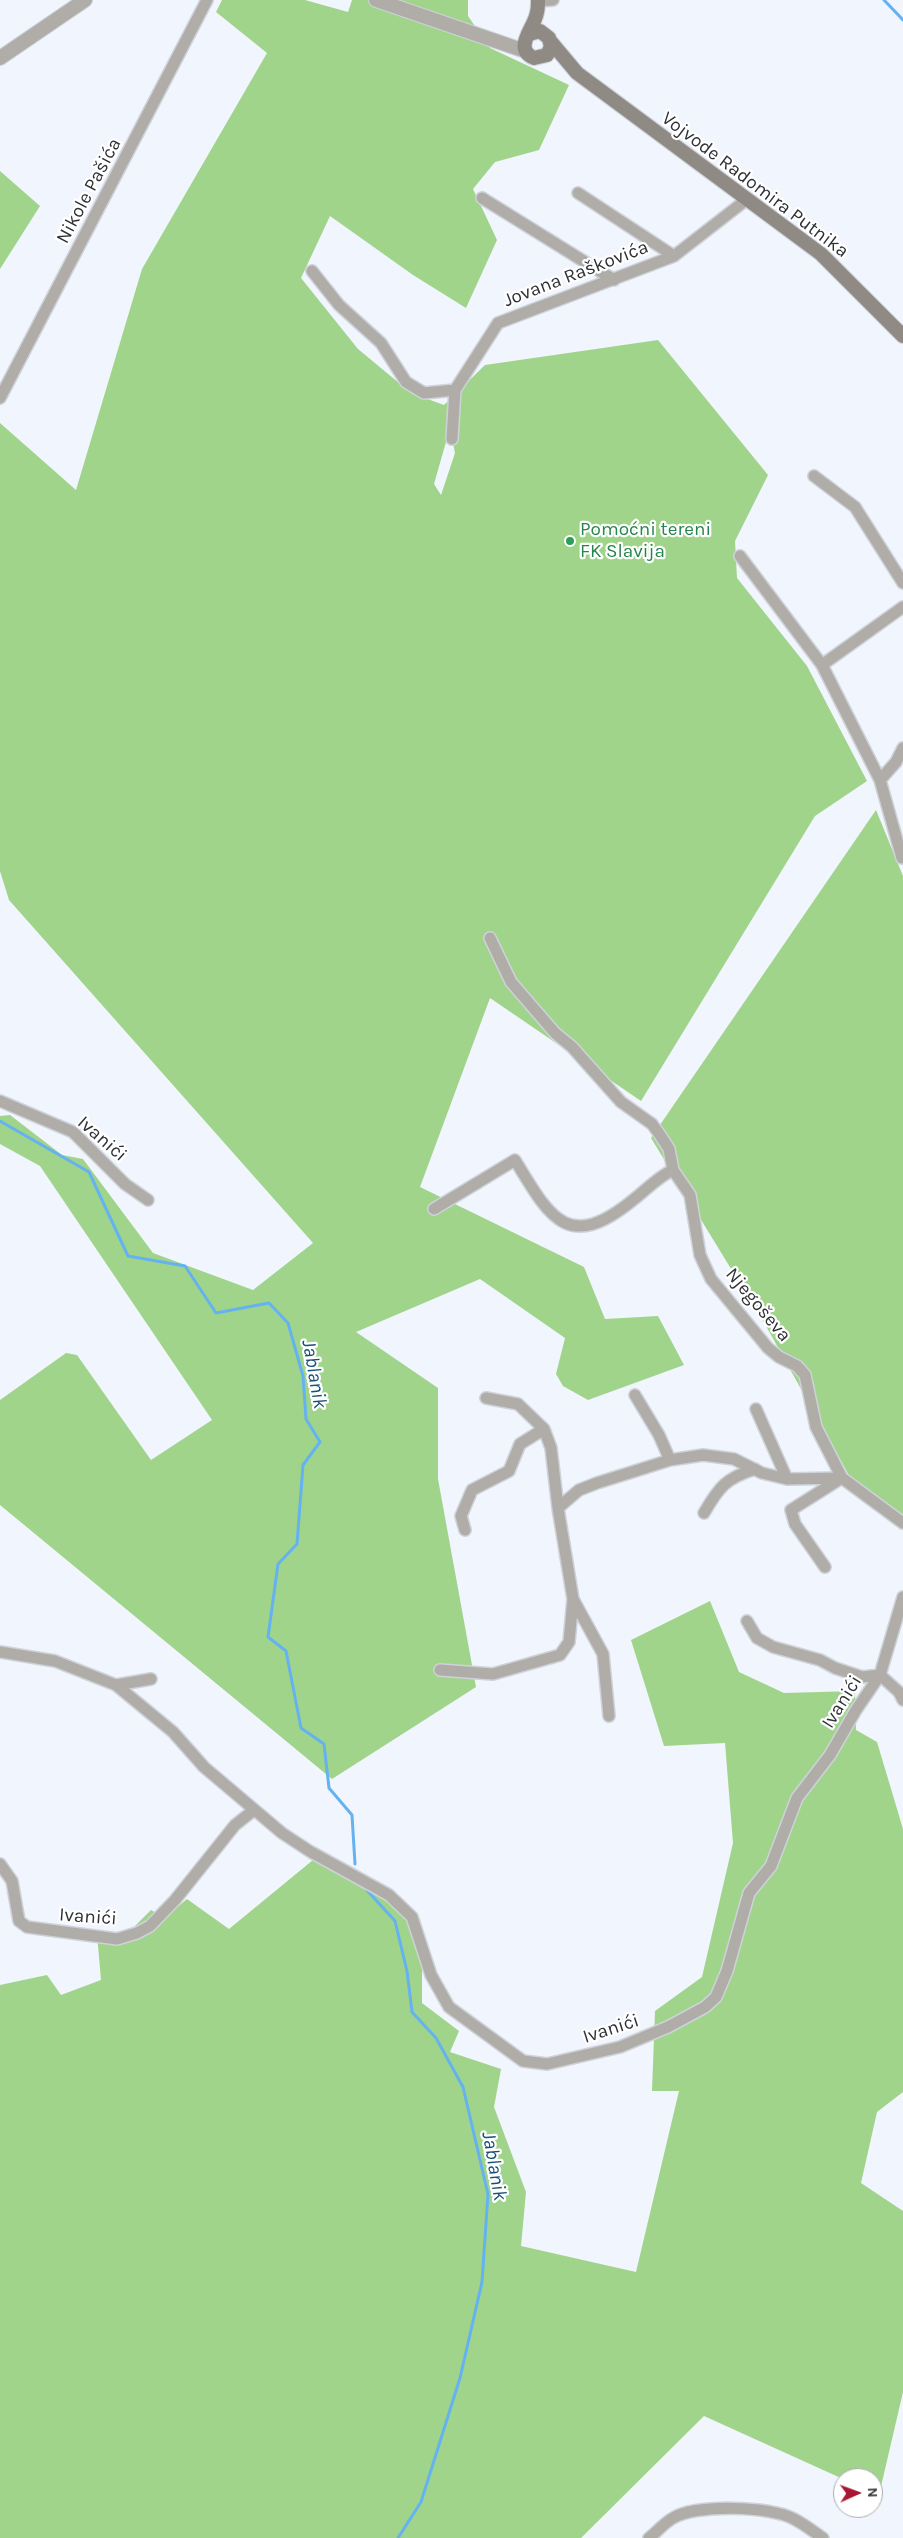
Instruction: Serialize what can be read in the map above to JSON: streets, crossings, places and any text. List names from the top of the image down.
{
  "streets": {
    "main road": ["Vojvode Radomira Putnika"],
    "street": [
      "Nikole Pašića",
      "Jovana Raškovića",
      "Ivanići",
      "Njegoševa"
    ]
  },
  "crossings": [
    ["Vojvode Radomira Putnika", "Jovana Raškovića"]
  ],
  "water": ["Jablanik"],
  "places": ["Pomoćni tereni FK Slavija"],
  "north": "right"
}
